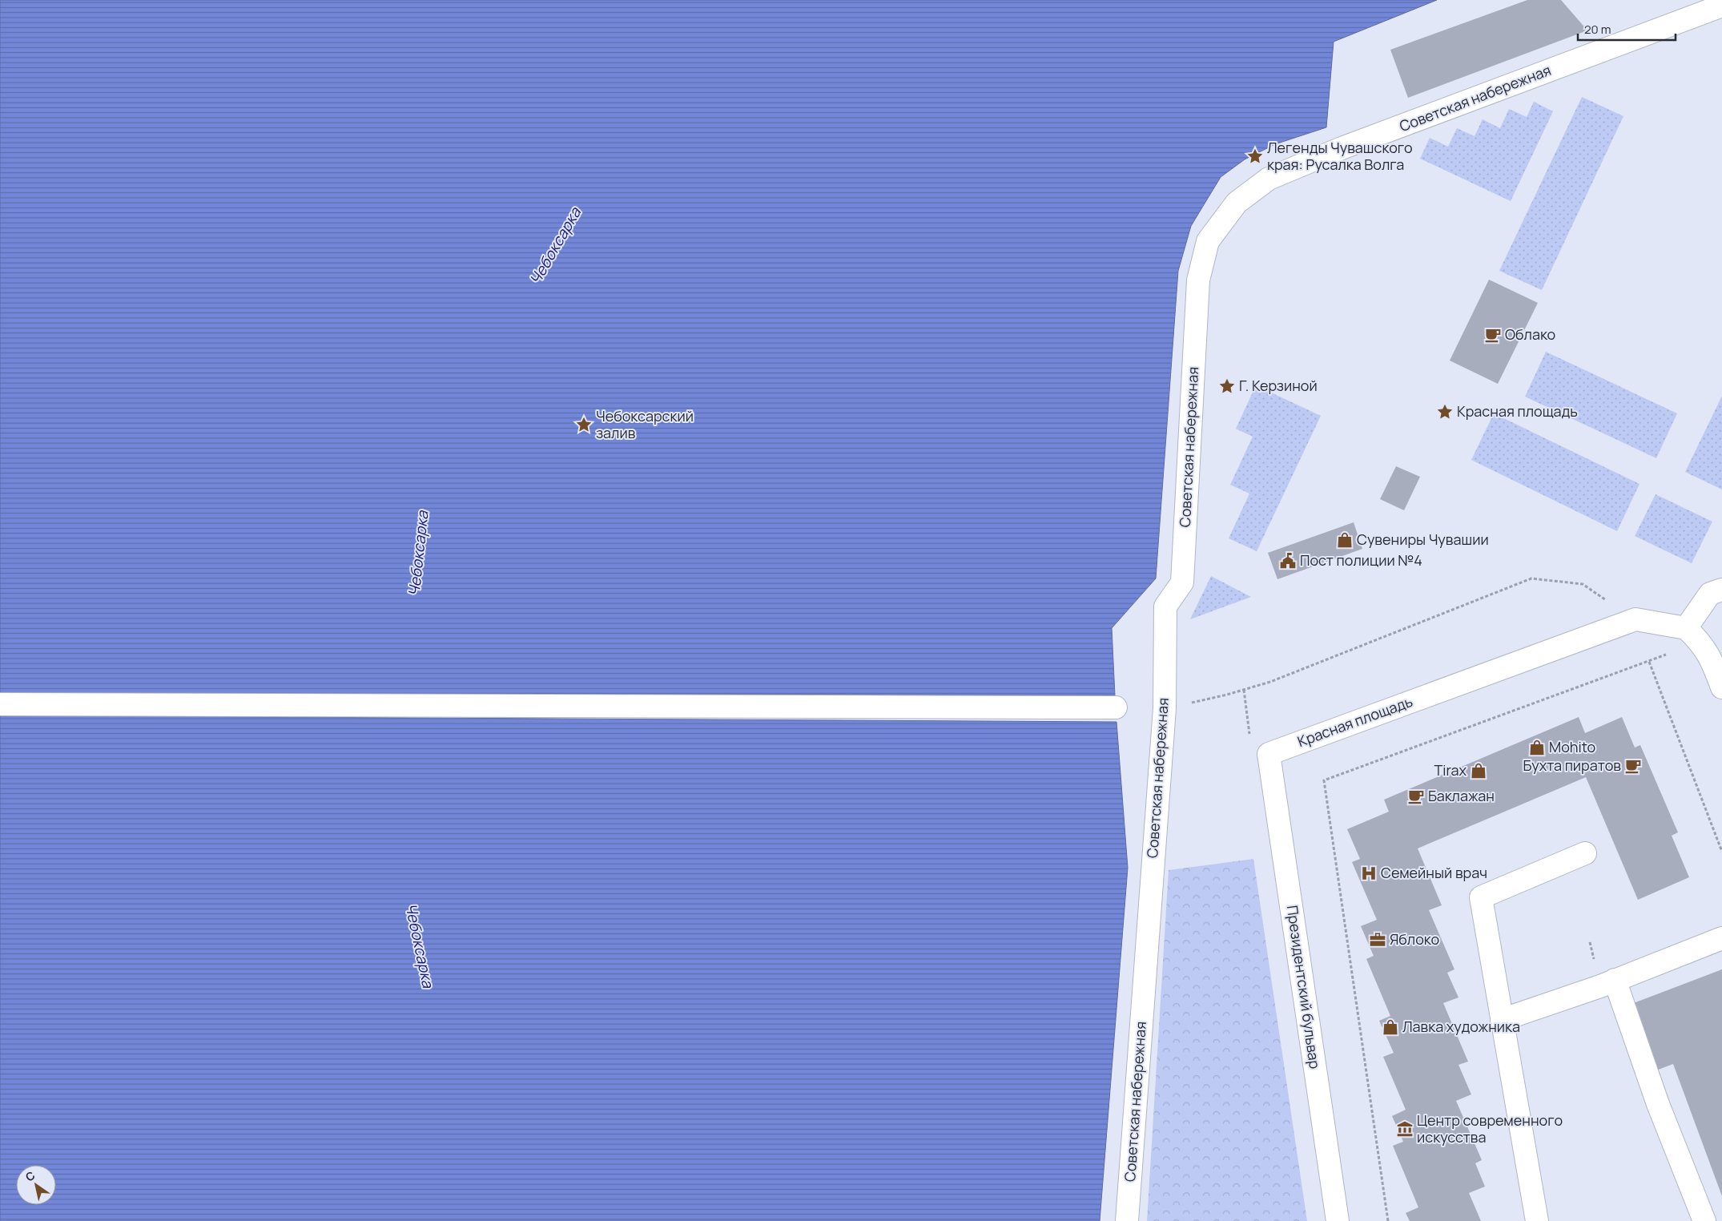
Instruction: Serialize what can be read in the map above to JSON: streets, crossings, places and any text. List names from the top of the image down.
{
  "streets": {
    "street": ["Советская набережная", "Красная площадь", "Президентский бульвар"]
  },
  "crossings": [
    ["Красная площадь", "Президентский бульвар"]
  ],
  "water": ["Чебоксарка"],
  "places": {
    "place": [
      "Легенды Чувашского края: Русалка Волга",
      "Г. Керзиной",
      "Красная площадь",
      "Чебоксарский залив"
    ],
    "cafe": ["Облако", "Бухта пиратов", "Баклажан"],
    "shop": [
      "Сувениры Чувашии",
      "Mohito",
      "Tirax",
      "Лавка художника"
    ],
    "public building": ["Пост полиции №4"],
    "hospital": ["Семейный врач"],
    "office": ["Яблоко"],
    "museum": ["Центр современного искусства"]
  },
  "scale_bar": "20 m",
  "north": "top left"
}
